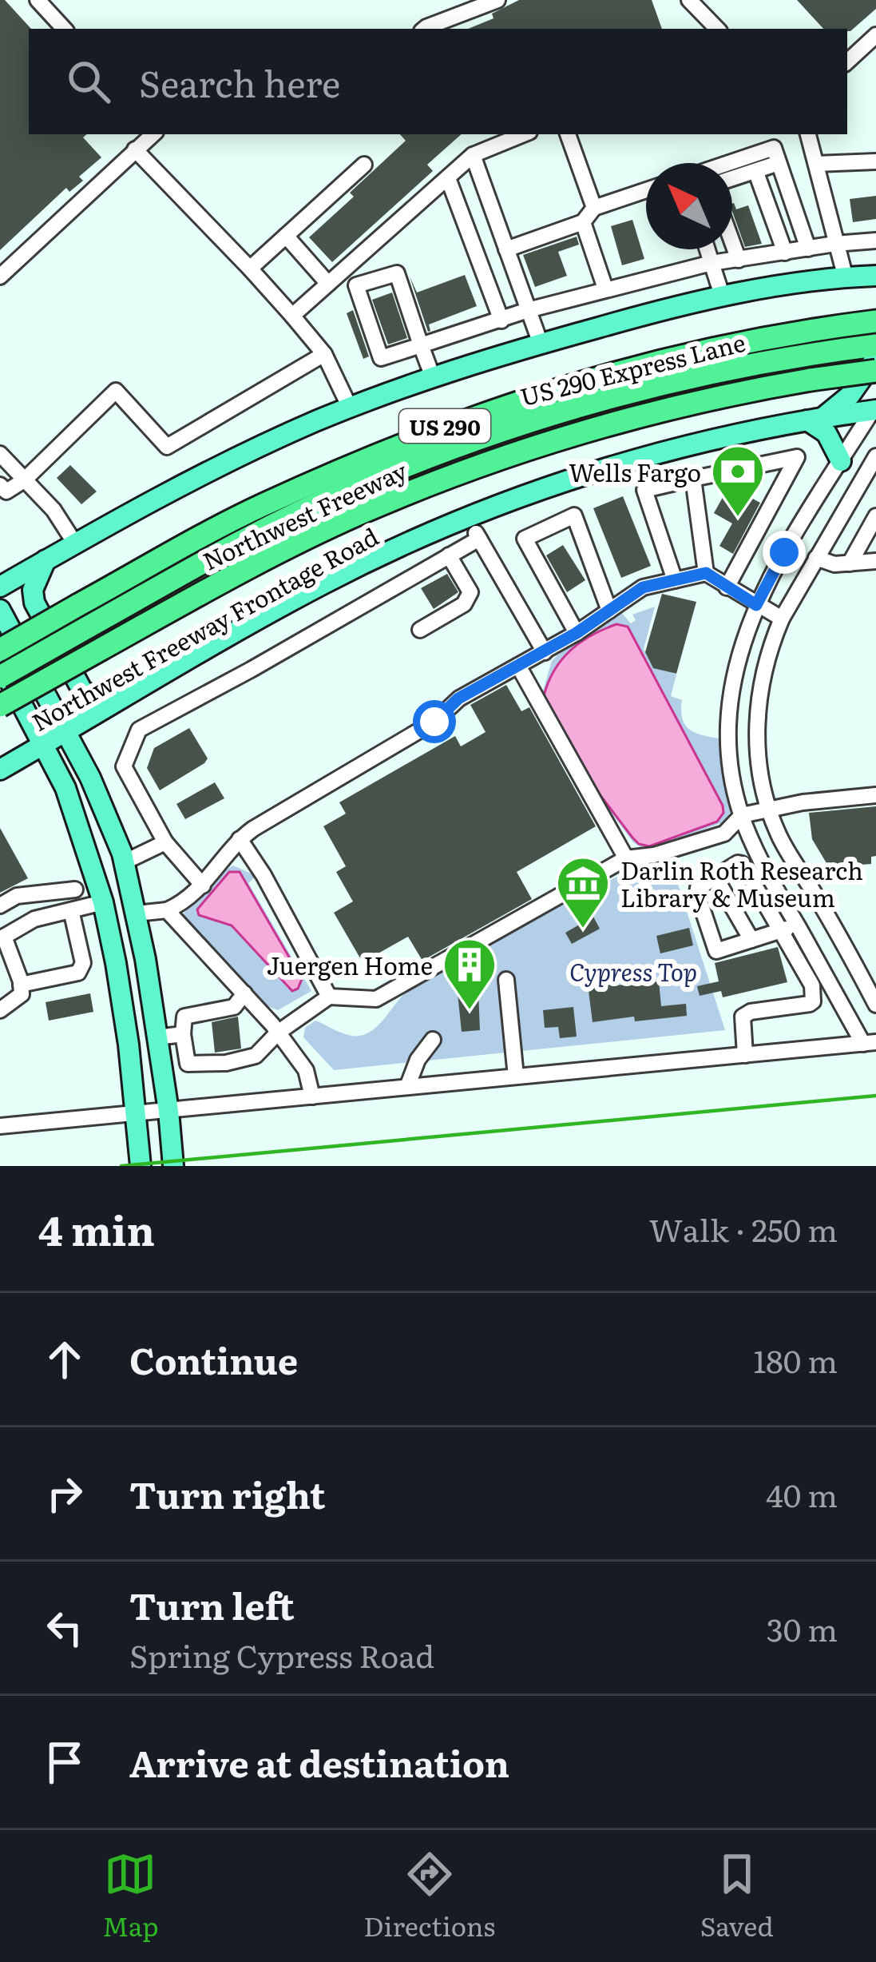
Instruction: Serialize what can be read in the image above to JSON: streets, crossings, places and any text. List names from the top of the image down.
{
  "streets": {
    "highway": ["US 290 Express Lane", "US 290", "Northwest Freeway"],
    "main road": ["Northwest Freeway Frontage Road"]
  },
  "parks": ["Cypress Top"],
  "places": {
    "bank": ["Wells Fargo"],
    "museum": ["Darlin Roth Research Library & Museum"],
    "building": ["Juergen Home"]
  },
  "north": "top left",
  "page": {
    "search": "Search here",
    "heading": ["4 min", "Walk · 250 m"],
    "list": [
      ["Continue", "180 m"],
      ["Turn right", "40 m"],
      ["Turn left", "Spring Cypress Road", "30 m"],
      "Arrive at destination"
    ],
    "nav": ["Map", "Directions", "Saved"]
  }
}
